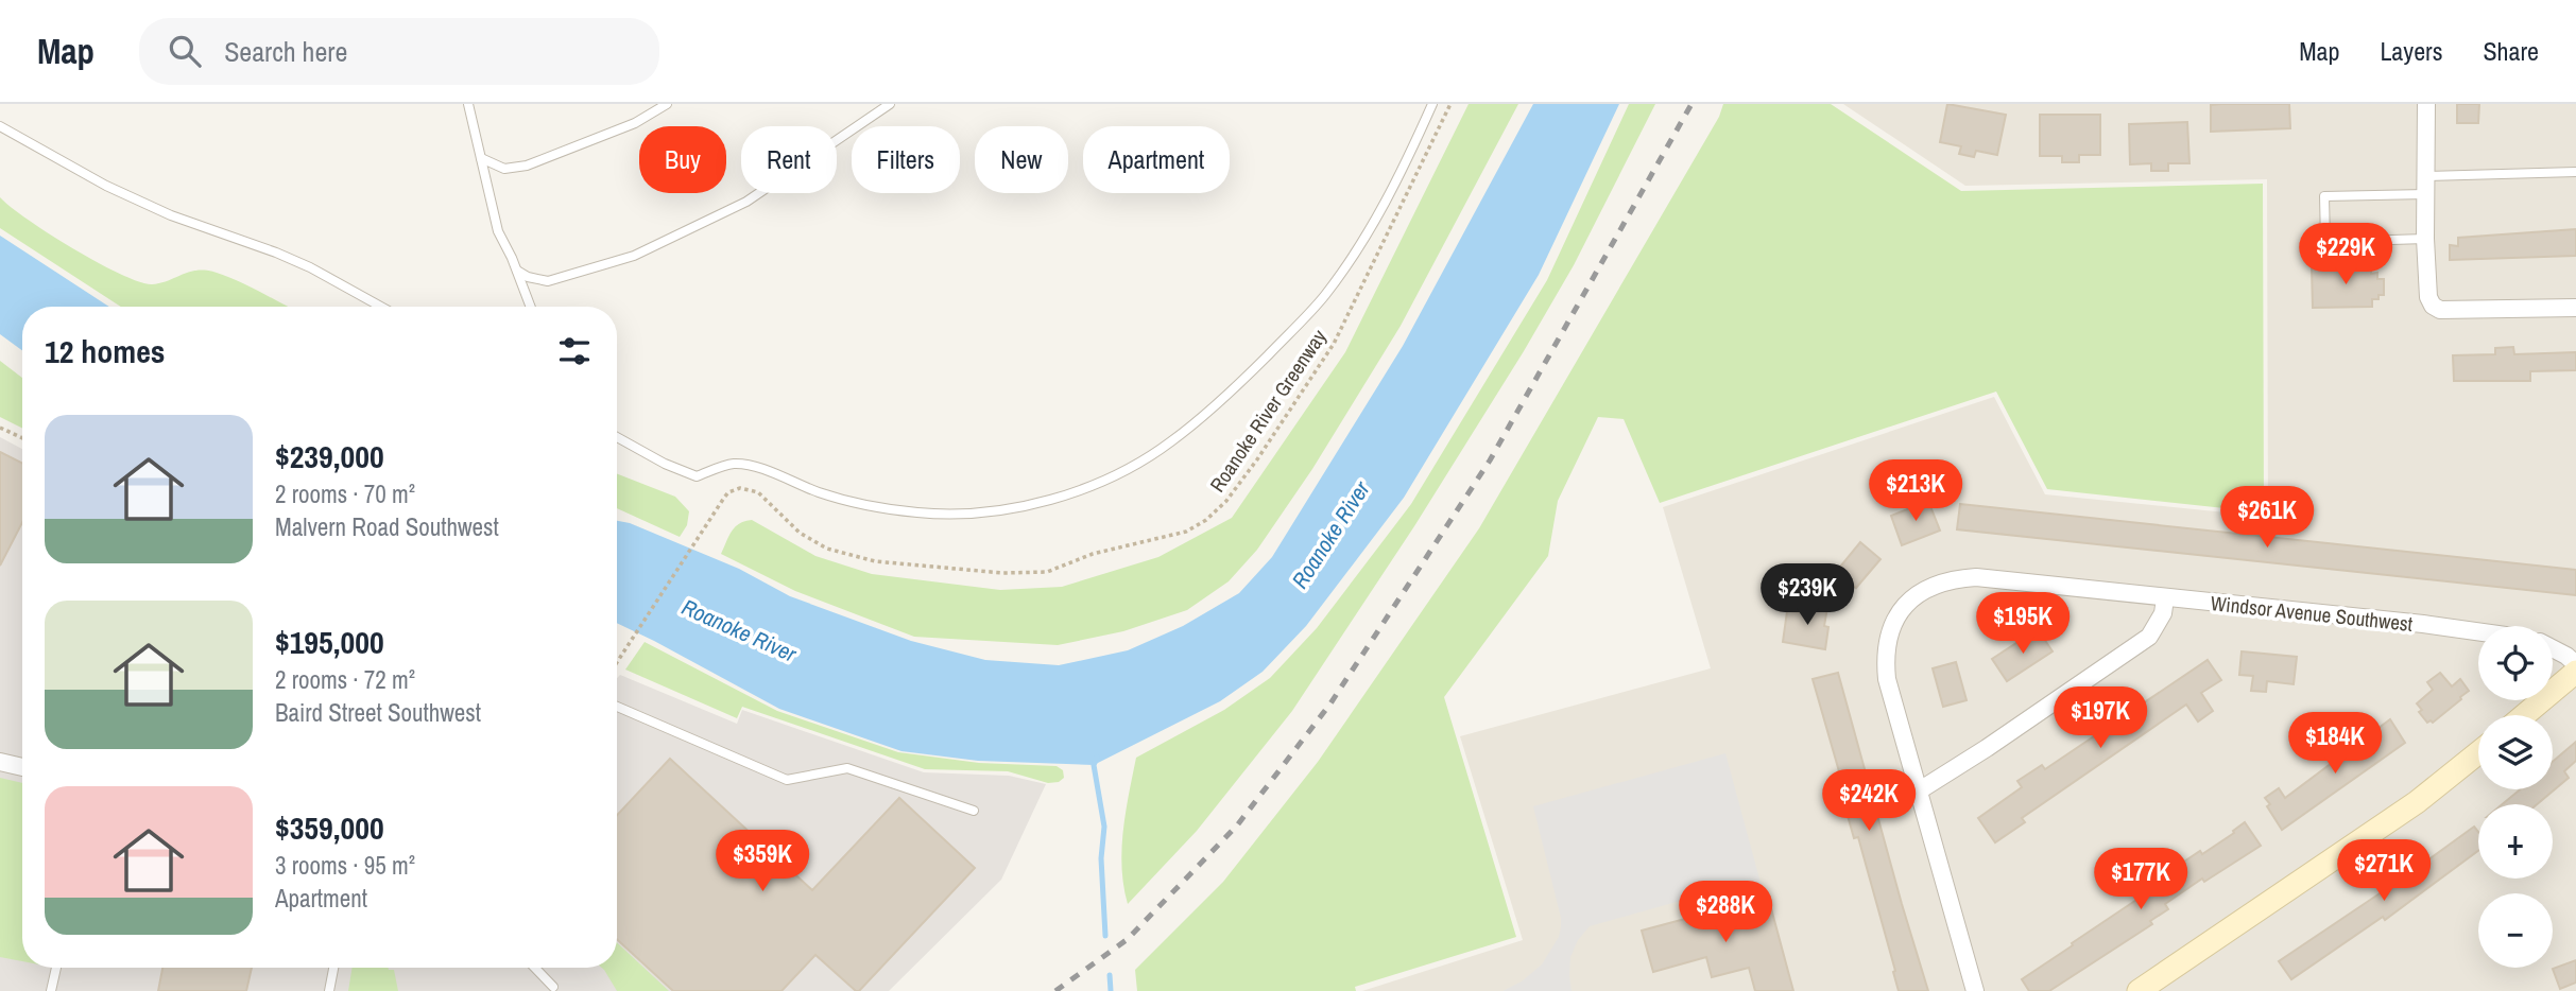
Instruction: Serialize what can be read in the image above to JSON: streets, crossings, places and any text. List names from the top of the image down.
{
  "streets": {
    "street": ["Windsor Avenue Southwest"],
    "path": ["Roanoke River Greenway"]
  },
  "water": ["Roanoke River"],
  "page": {
    "header": "Map",
    "search": "Search here",
    "nav": ["Map", "Layers", "Share"],
    "chip": [
      "Buy",
      "Rent",
      "Filters",
      "New",
      "Apartment"
    ],
    "price": [
      "$229K",
      "$213K",
      "$261K",
      "$239K",
      "$195K",
      "$197K",
      "$184K",
      "$242K",
      "$359K",
      "$271K",
      "$177K",
      "$288K"
    ],
    "heading": "12 homes",
    "list": [
      {
        "name": "$239,000",
        "note": "2 rooms · 70 m² · Malvern Road Southwest"
      },
      {
        "name": "$195,000",
        "note": "2 rooms · 72 m² · Baird Street Southwest"
      },
      {
        "name": "$359,000",
        "note": "3 rooms · 95 m² · Apartment"
      }
    ],
    "map_buttons": ["+", "−"]
  }
}
